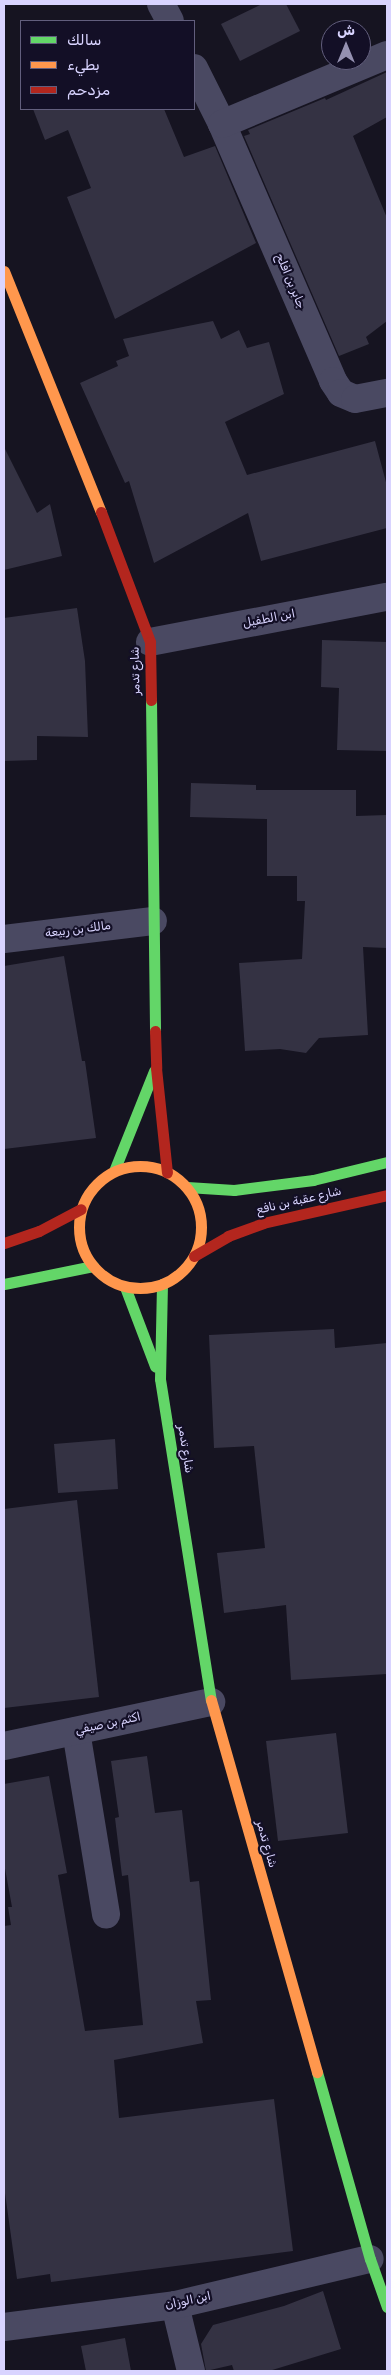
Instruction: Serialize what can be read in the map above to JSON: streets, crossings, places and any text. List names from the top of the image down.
{
  "streets": {
    "street": [
      "جابر بن افلح",
      "ابن الطفيل",
      "شارع تدمر",
      "مالك بن ربيعة",
      "شارع عقبة بن نافع",
      "اكثم بن صيفي",
      "ابن الوزان"
    ]
  },
  "crossings": [
    ["ابن الطفيل", "شارع تدمر"],
    ["شارع تدمر", "مالك بن ربيعة"],
    ["شارع تدمر", "شارع عقبة بن نافع"],
    ["شارع تدمر", "اكثم بن صيفي"],
    ["شارع تدمر", "ابن الوزان"]
  ],
  "legend": ["سالك", "بطيء", "مزدحم"],
  "north": "top"
}
